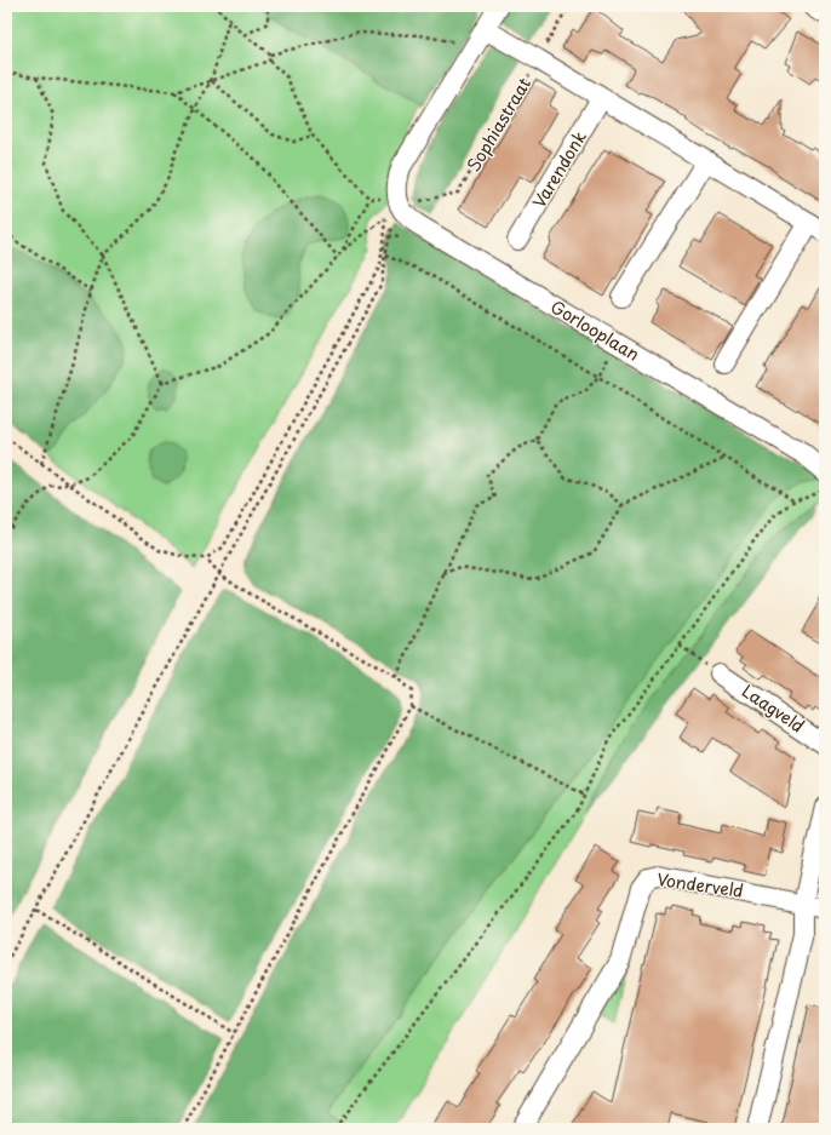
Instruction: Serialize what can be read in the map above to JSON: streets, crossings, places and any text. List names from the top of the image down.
{
  "streets": {
    "street": [
      "Varendonk",
      "Gorlooplaan",
      "Laagveld",
      "Vonderveld"
    ],
    "path": ["Sophiastraat"]
  },
  "crossings": [
    ["Sophiastraat", "Gorlooplaan"]
  ]
}
